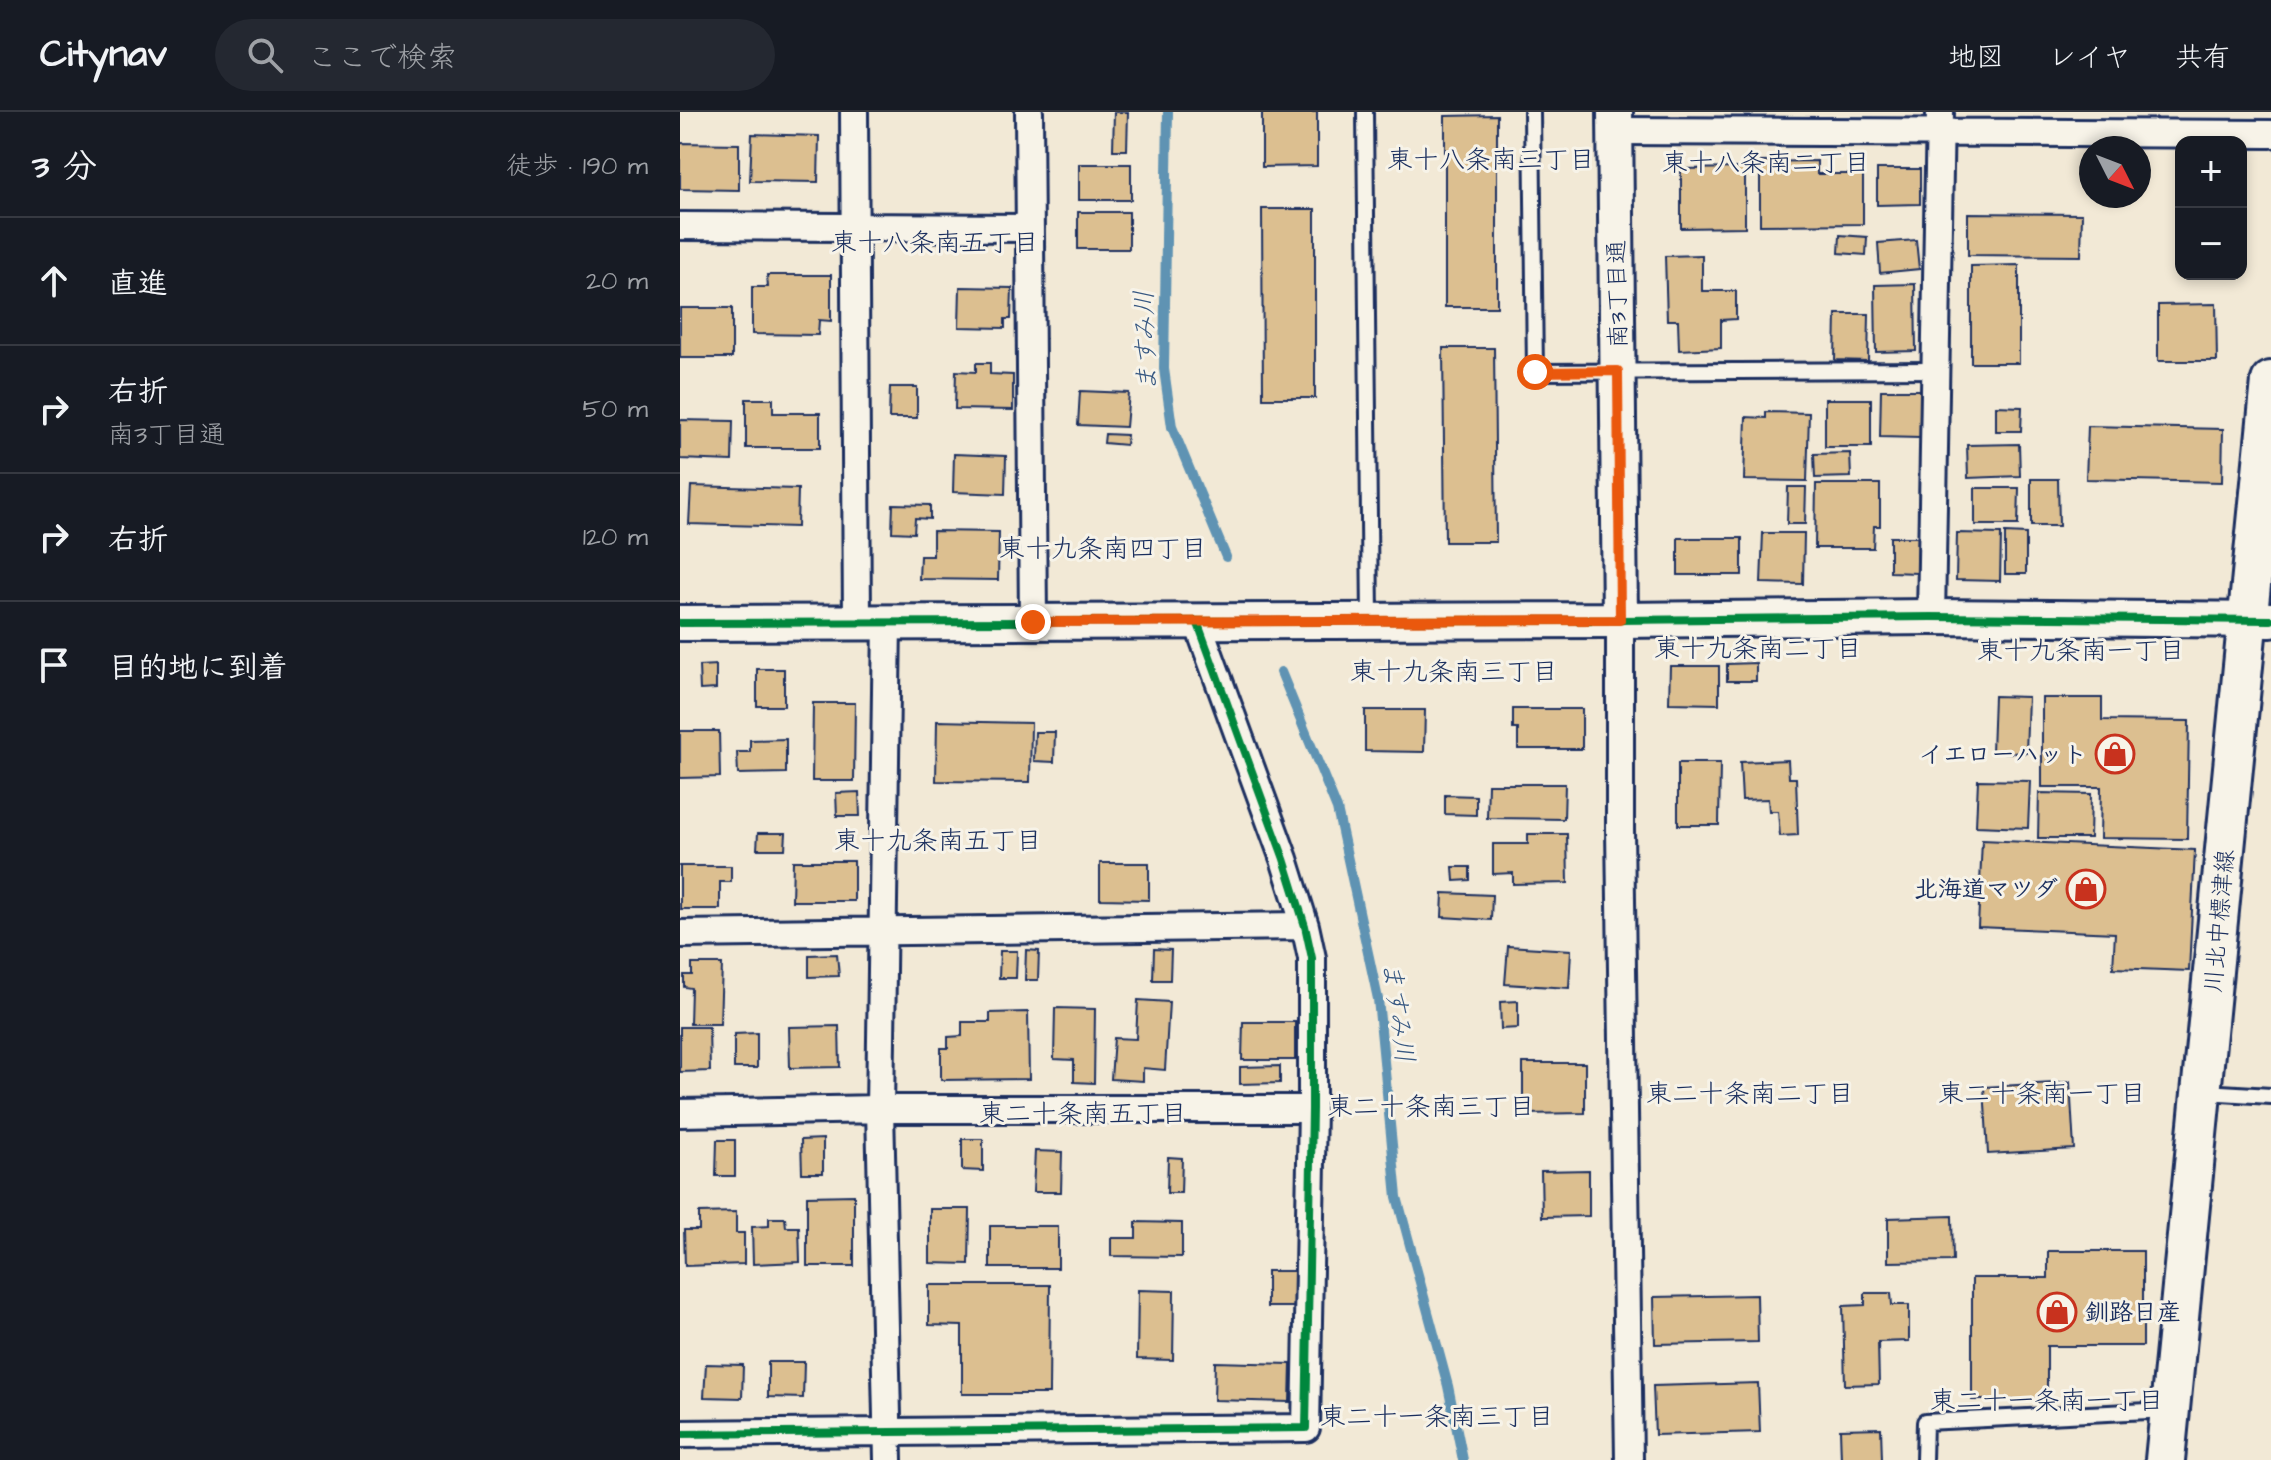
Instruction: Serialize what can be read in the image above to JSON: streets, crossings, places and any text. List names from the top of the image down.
{
  "streets": {
    "main road": ["川北中標津線"],
    "street": ["南3丁目通"]
  },
  "districts": [
    "東十八条南三丁目",
    "東十八条南二丁目",
    "東十八条南五丁目",
    "東十九条南四丁目",
    "東十九条南二丁目",
    "東十九条南一丁目",
    "東十九条南三丁目",
    "東十九条南五丁目",
    "東二十条南二丁目",
    "東二十条南一丁目",
    "東二十条南三丁目",
    "東二十条南五丁目",
    "東二十一条南一丁目",
    "東二十一条南三丁目"
  ],
  "water": ["ますみ川"],
  "places": {
    "shop": ["イエローハット", "北海道マツダ", "釧路日産"]
  },
  "north": "bottom right",
  "page": {
    "header": "Citynav",
    "search": "ここで検索",
    "nav": ["地図", "レイヤ", "共有"],
    "heading": ["3 分", "徒歩 · 190 m"],
    "map_buttons": ["+", "−"],
    "list": [
      ["直進", "20 m"],
      ["右折", "南3丁目通", "50 m"],
      ["右折", "120 m"],
      "目的地に到着"
    ]
  }
}
